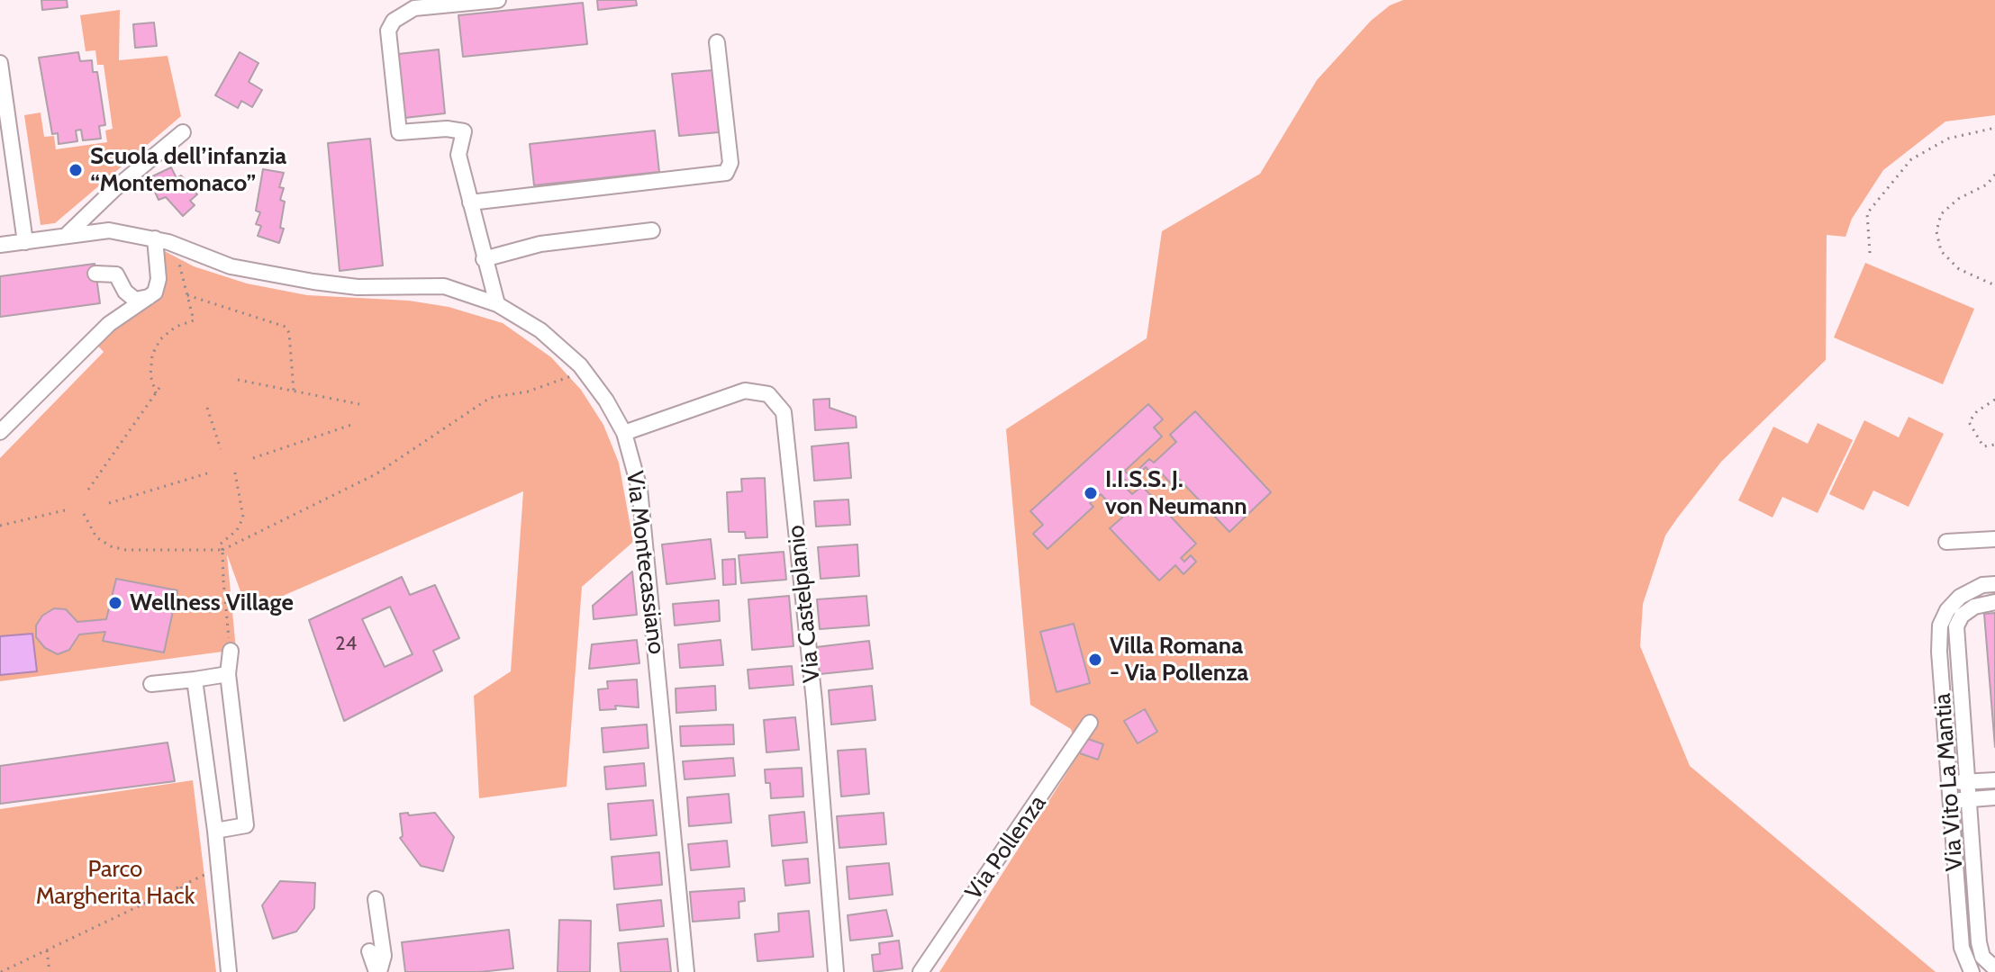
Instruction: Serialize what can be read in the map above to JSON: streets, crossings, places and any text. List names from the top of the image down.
{
  "streets": {
    "street": [
      "Via Montecassiano",
      "Via Castelplanio",
      "Via Vito La Mantia",
      "Via Pollenza"
    ]
  },
  "crossings": [
    ["Via Montecassiano", "Via Castelplanio"]
  ],
  "parks": ["Parco Margherita Hack"],
  "places": [
    "Scuola dell’infanzia “Montemonaco”",
    "I.I.S.S. J. von Neumann",
    "Wellness Village",
    "Villa Romana - Via Pollenza"
  ],
  "house_numbers": ["24"]
}
